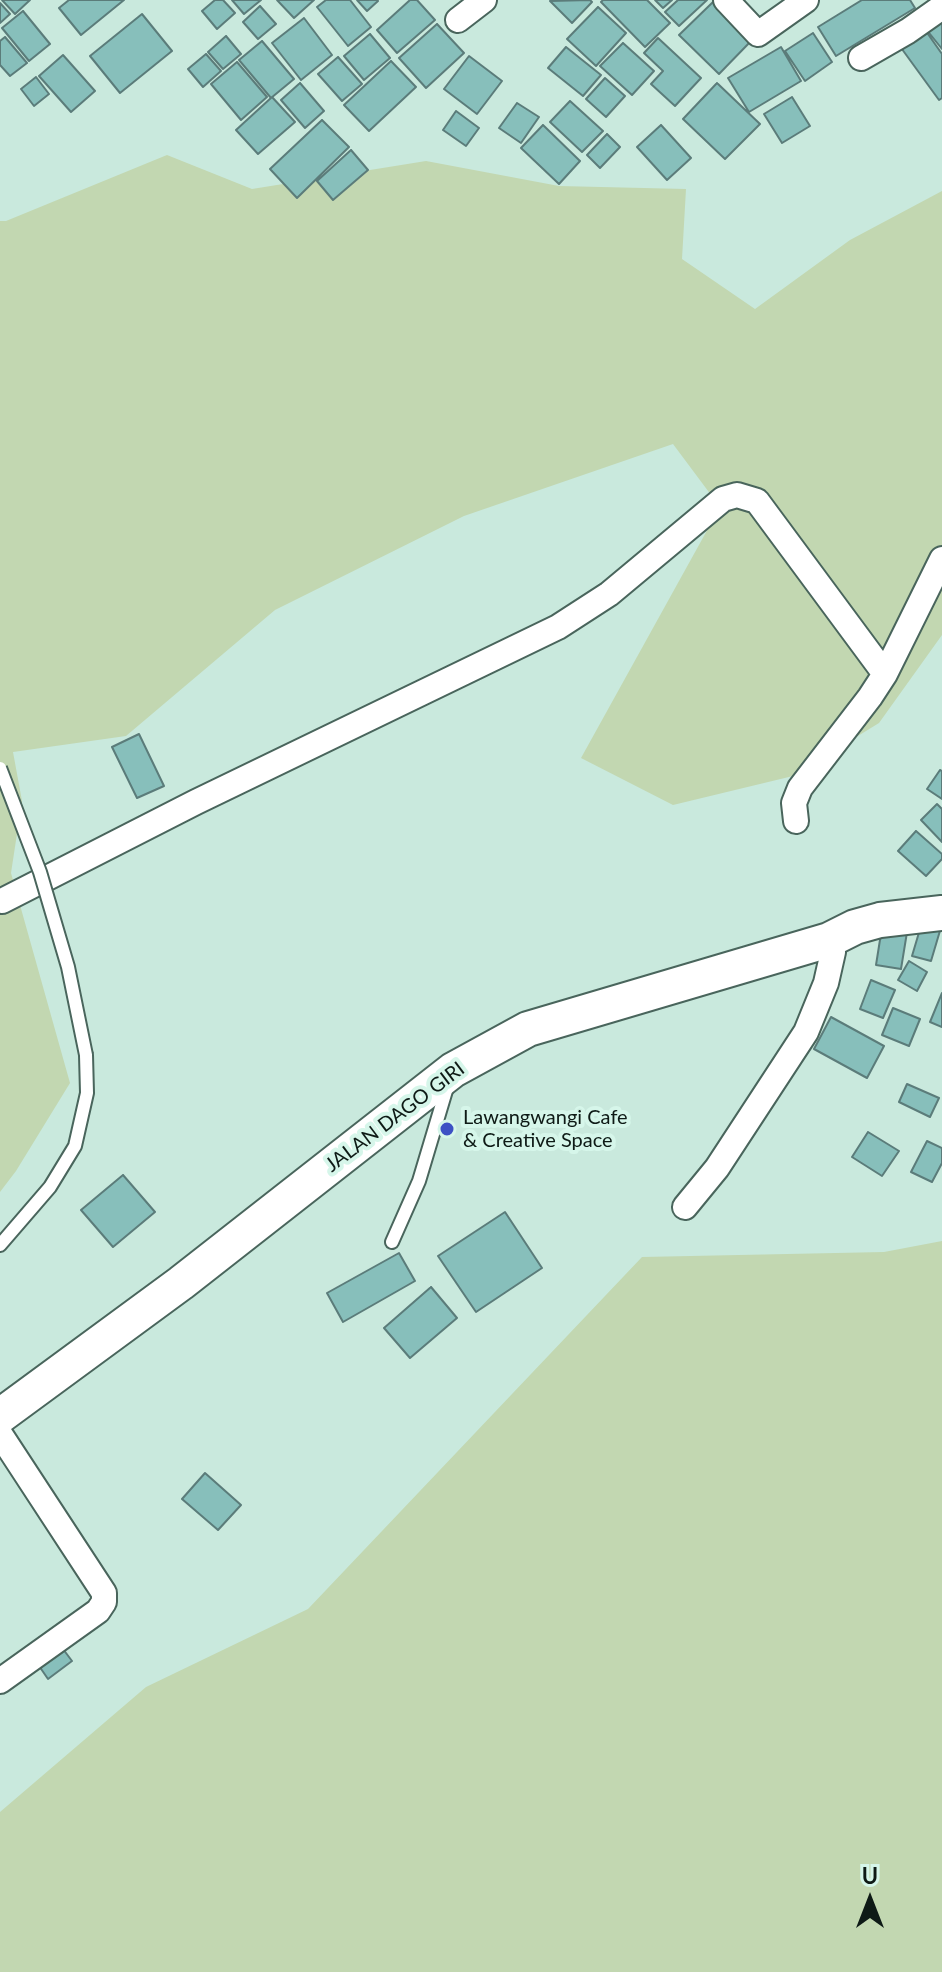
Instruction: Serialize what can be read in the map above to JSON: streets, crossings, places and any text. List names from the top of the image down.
{
  "streets": {
    "main road": ["JALAN DAGO GIRI"]
  },
  "places": ["Lawangwangi Cafe & Creative Space"],
  "north": "top"
}
